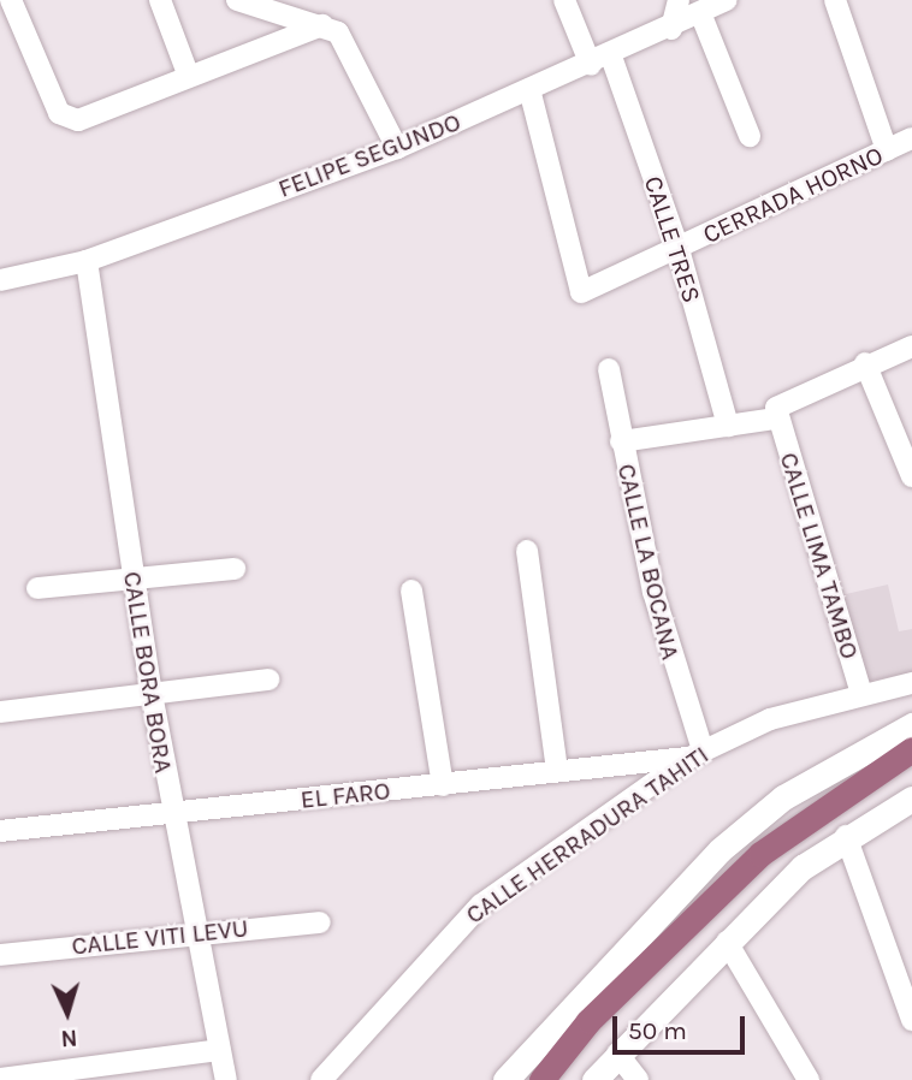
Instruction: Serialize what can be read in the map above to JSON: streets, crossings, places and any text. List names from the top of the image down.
{
  "streets": {
    "street": [
      "FELIPE SEGUNDO",
      "CERRADA HORNO",
      "CALLE TRES",
      "CALLE LIMA TAMBO",
      "CALLE LA BOCANA",
      "CALLE BORA BORA",
      "EL FARO",
      "CALLE HERRADURA TAHITI",
      "CALLE VITI LEVU"
    ]
  },
  "crossings": [
    ["FELIPE SEGUNDO", "CERRADA HORNO"],
    ["FELIPE SEGUNDO", "CALLE TRES"],
    ["FELIPE SEGUNDO", "CALLE BORA BORA"],
    ["CERRADA HORNO", "CALLE TRES"],
    ["CALLE LIMA TAMBO", "CALLE HERRADURA TAHITI"],
    ["CALLE LA BOCANA", "EL FARO"],
    ["CALLE LA BOCANA", "CALLE HERRADURA TAHITI"],
    ["CALLE BORA BORA", "EL FARO"],
    ["CALLE BORA BORA", "CALLE VITI LEVU"],
    ["EL FARO", "CALLE HERRADURA TAHITI"]
  ],
  "scale_bar": "50 m",
  "north": "bottom"
}
